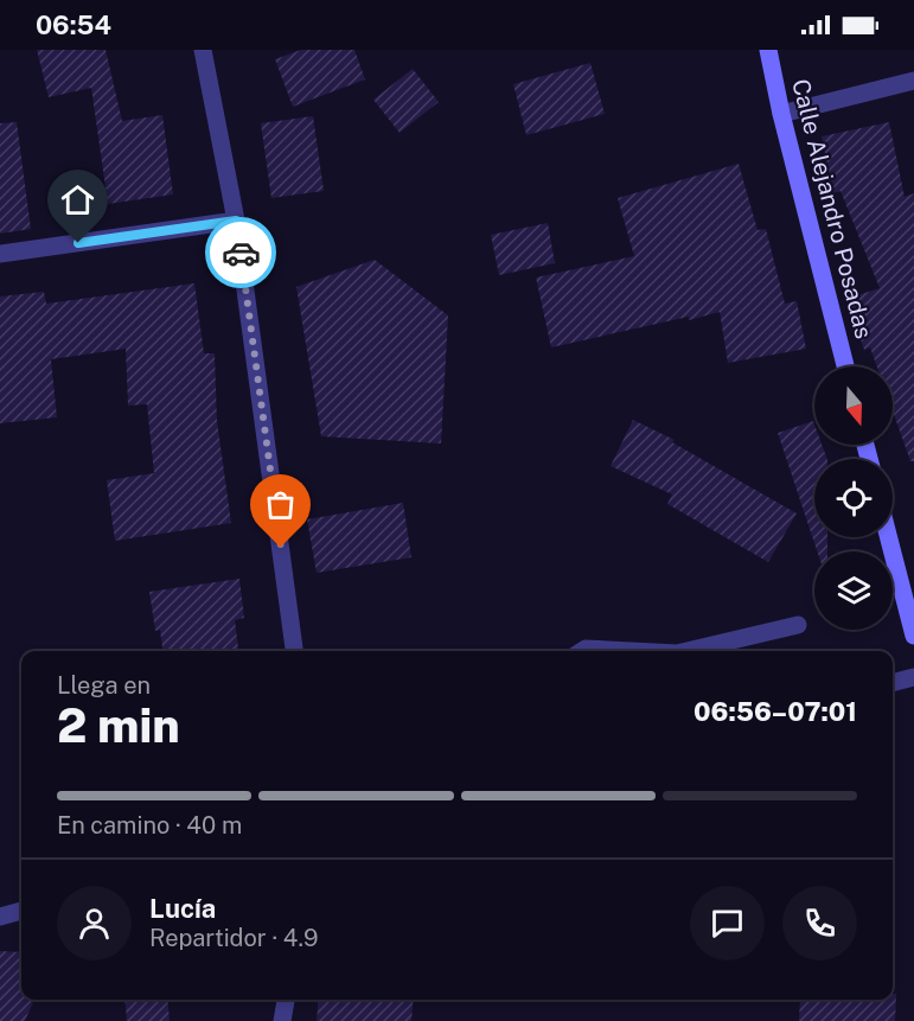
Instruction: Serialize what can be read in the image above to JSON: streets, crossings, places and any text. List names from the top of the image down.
{
  "streets": {
    "street": ["Calle Alejandro Posadas"]
  },
  "north": "bottom",
  "page": {
    "status": "06:54",
    "heading": ["2 min", "Llega en", "06:56–07:01"],
    "panel": ["Lucía", "Repartidor · 4.9"],
    "bar": "En camino · 40 m"
  }
}
